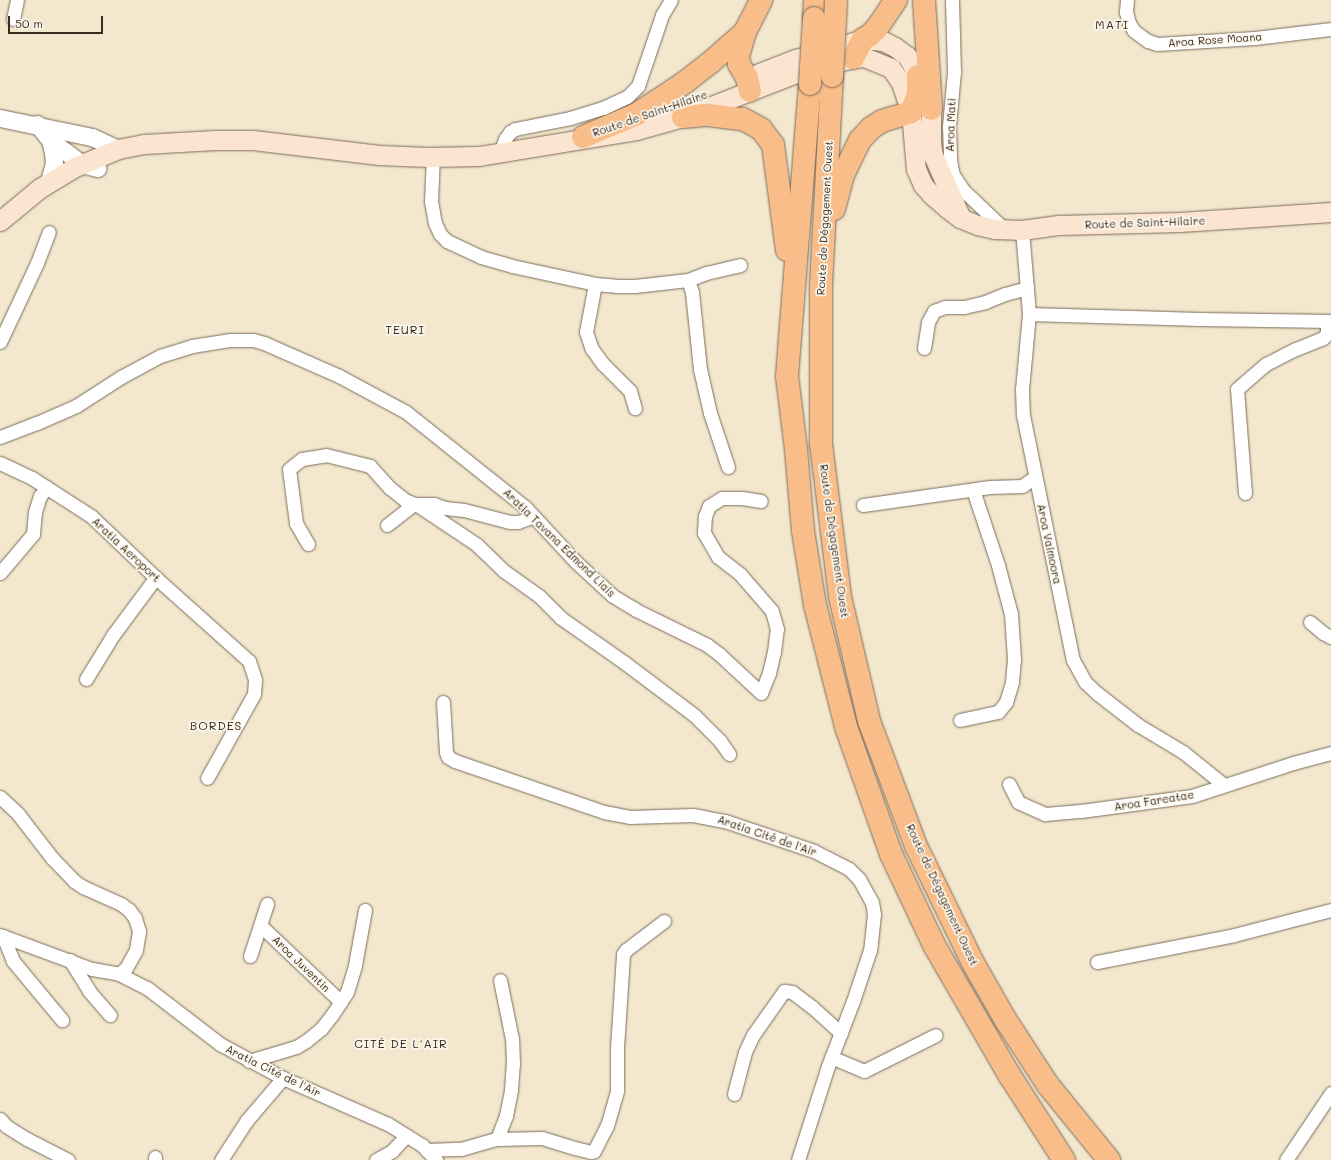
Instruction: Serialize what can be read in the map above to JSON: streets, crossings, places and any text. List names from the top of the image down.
{
  "streets": {
    "highway": ["Route de Dégagement Ouest"],
    "main road": ["Route de Saint-Hilaire"],
    "street": [
      "Aroa Rose Moana",
      "Aroa Mati",
      "Aratia Tavana Edmond Liais",
      "Aroa Vaimoora",
      "Aratia Aeroport",
      "Aroa Fareatae",
      "Aratia Cité de l'Air",
      "Aroa Juventin"
    ]
  },
  "crossings": [
    ["Route de Saint-Hilaire", "Aroa Mati"],
    ["Route de Saint-Hilaire", "Aroa Vaimoora"],
    ["Aroa Mati", "Aroa Vaimoora"],
    ["Aroa Vaimoora", "Aroa Fareatae"],
    ["Aratia Cité de l'Air", "Aroa Juventin"]
  ],
  "districts": [
    "MATI",
    "TEURI",
    "BORDES",
    "CITÉ DE L'AIR"
  ],
  "scale_bar": "50 m"
}
